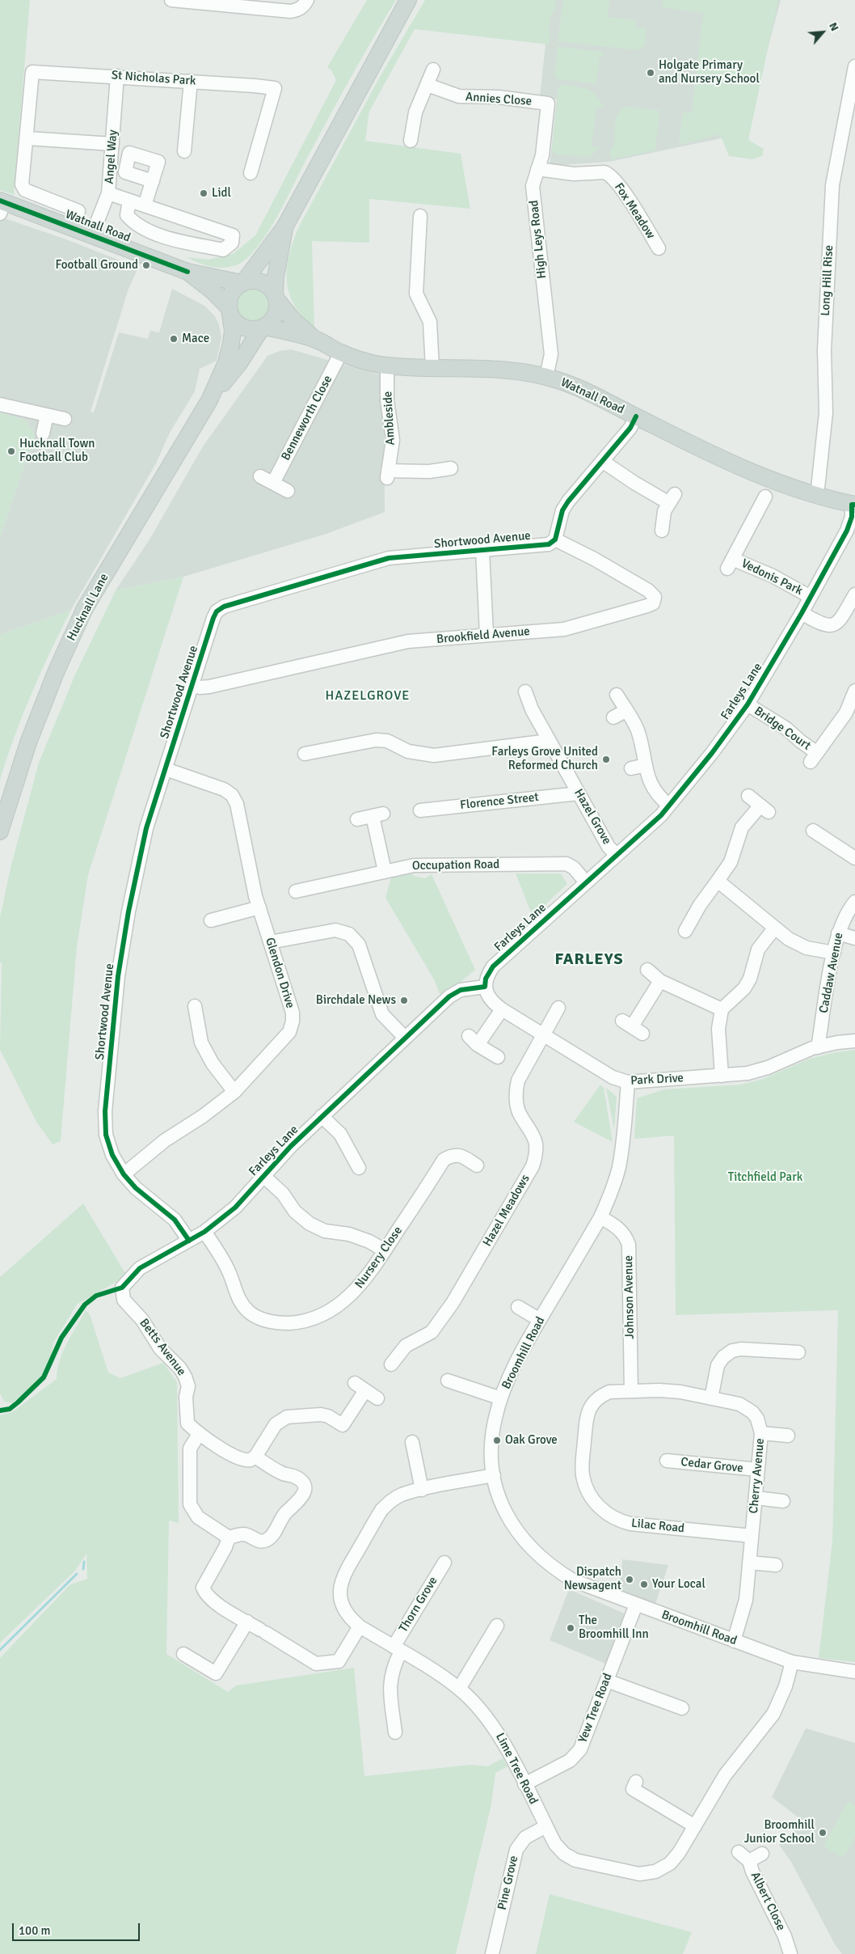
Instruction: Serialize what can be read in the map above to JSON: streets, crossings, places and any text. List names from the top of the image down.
{
  "streets": {
    "main road": ["Watnall Road", "Hucknall Lane"],
    "street": [
      "St Nicholas Park",
      "Annies Close",
      "Angel Way",
      "Fox Meadow",
      "High Leys Road",
      "Long Hill Rise",
      "Benneworth Close",
      "Ambleside",
      "Shortwood Avenue",
      "Vedonis Park",
      "Brookfield Avenue",
      "Farleys Lane",
      "Bridge Court",
      "Florence Street",
      "Hazel Grove",
      "Occupation Road",
      "Glendon Drive",
      "Caddaw Avenue",
      "Park Drive",
      "Hazel Meadows",
      "Nursery Close",
      "Johnson Avenue",
      "Betts Avenue",
      "Broomhill Road",
      "Cedar Grove",
      "Cherry Avenue",
      "Lilac Road",
      "Thorn Grove",
      "Yew Tree Road",
      "Lime Tree Road",
      "Pine Grove",
      "Albert Close"
    ]
  },
  "crossings": [
    ["St Nicholas Park", "Angel Way"],
    ["Annies Close", "High Leys Road"],
    ["Angel Way", "Watnall Road"],
    ["Fox Meadow", "High Leys Road"],
    ["Watnall Road", "High Leys Road"],
    ["Watnall Road", "Long Hill Rise"],
    ["Watnall Road", "Benneworth Close"],
    ["Watnall Road", "Ambleside"],
    ["Watnall Road", "Hucknall Lane"],
    ["Watnall Road", "Farleys Lane"],
    ["Shortwood Avenue", "Brookfield Avenue"],
    ["Shortwood Avenue", "Farleys Lane"],
    ["Shortwood Avenue", "Glendon Drive"],
    ["Vedonis Park", "Farleys Lane"],
    ["Farleys Lane", "Bridge Court"],
    ["Farleys Lane", "Hazel Grove"],
    ["Farleys Lane", "Occupation Road"],
    ["Farleys Lane", "Park Drive"],
    ["Farleys Lane", "Nursery Close"],
    ["Farleys Lane", "Betts Avenue"],
    ["Florence Street", "Hazel Grove"],
    ["Caddaw Avenue", "Park Drive"],
    ["Park Drive", "Hazel Meadows"],
    ["Park Drive", "Broomhill Road"],
    ["Johnson Avenue", "Broomhill Road"],
    ["Johnson Avenue", "Cherry Avenue"],
    ["Johnson Avenue", "Lilac Road"],
    ["Broomhill Road", "Cherry Avenue"],
    ["Broomhill Road", "Yew Tree Road"],
    ["Broomhill Road", "Lime Tree Road"],
    ["Cedar Grove", "Cherry Avenue"],
    ["Cherry Avenue", "Lilac Road"],
    ["Thorn Grove", "Lime Tree Road"],
    ["Yew Tree Road", "Lime Tree Road"],
    ["Lime Tree Road", "Pine Grove"]
  ],
  "districts": ["HAZELGROVE", "FARLEYS"],
  "parks": ["Titchfield Park"],
  "places": [
    "Holgate Primary and Nursery School",
    "Lidl",
    "Football Ground",
    "Mace",
    "Hucknall Town Football Club",
    "Farleys Grove United Reformed Church",
    "Birchdale News",
    "Oak Grove",
    "Dispatch Newsagent",
    "Your Local",
    "The Broomhill Inn",
    "Broomhill Junior School"
  ],
  "scale_bar": "100 m",
  "north": "top right"
}
